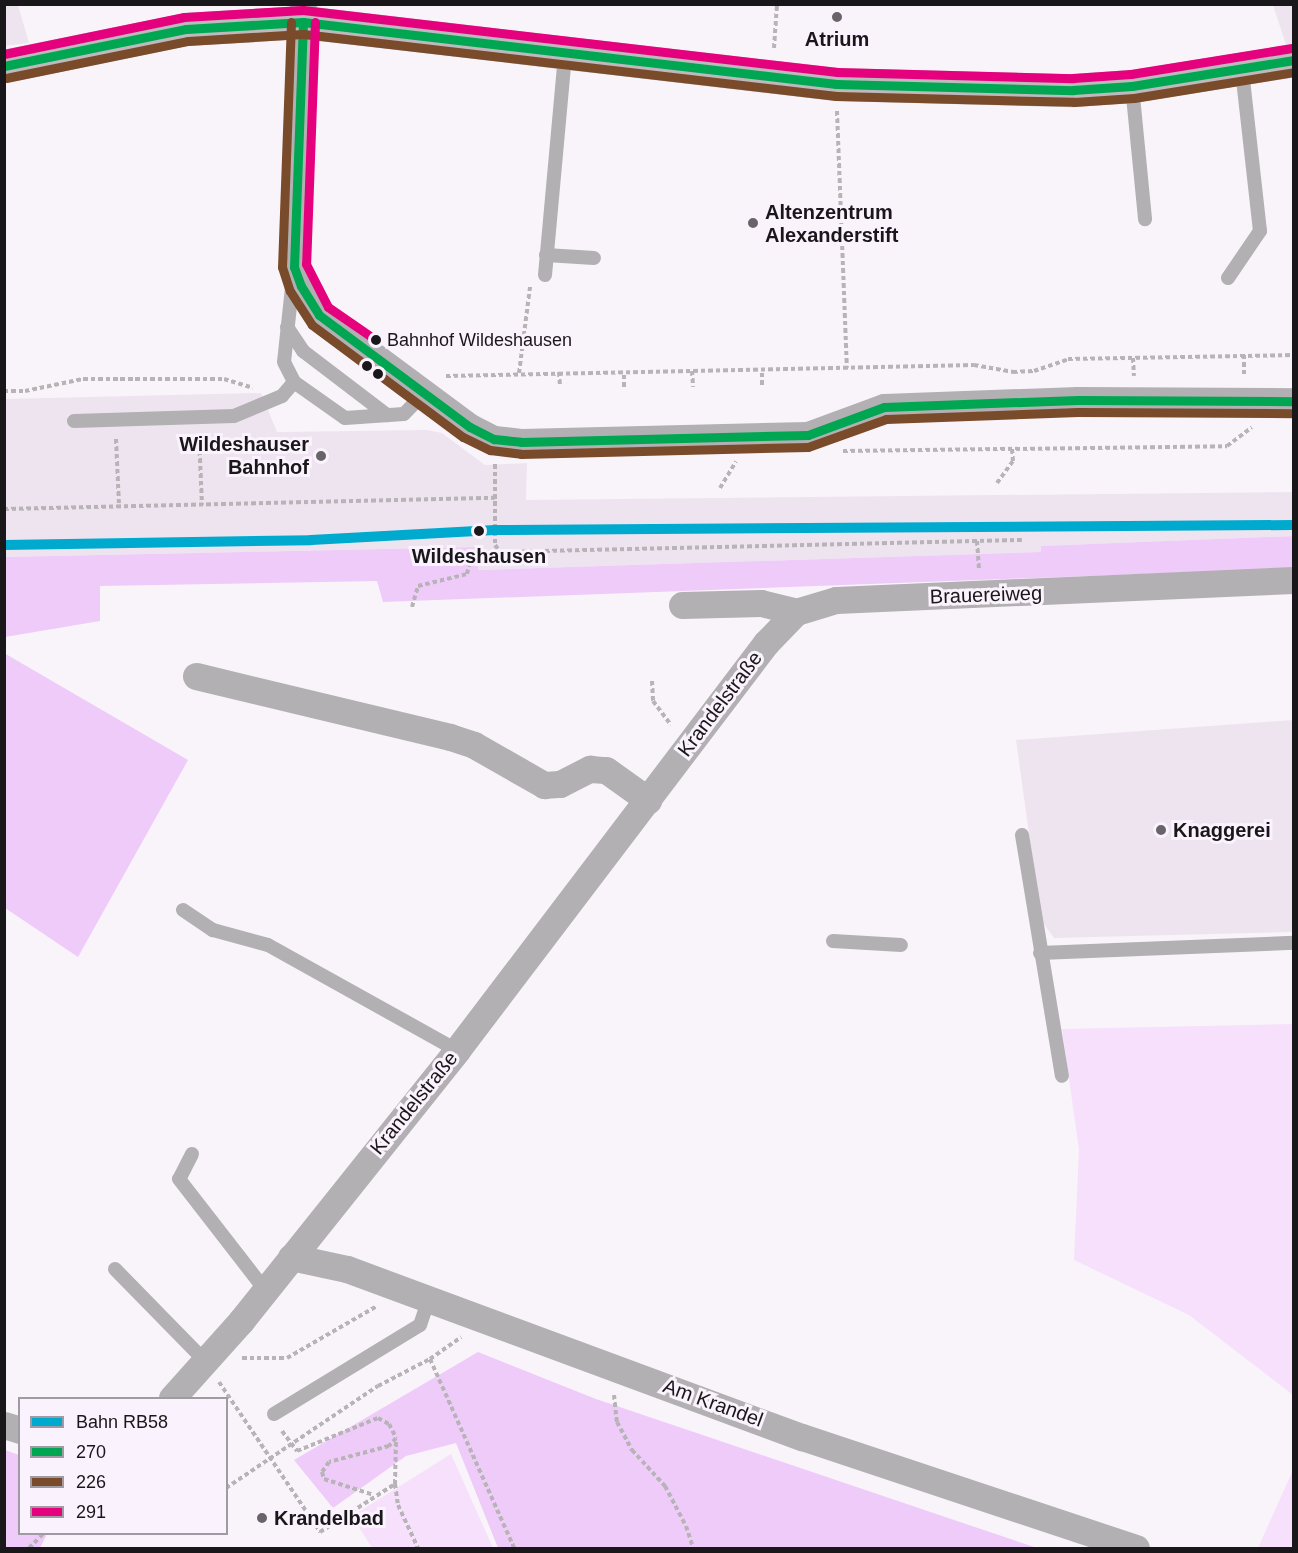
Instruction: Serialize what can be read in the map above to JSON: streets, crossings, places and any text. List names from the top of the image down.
{
  "streets": {
    "street": ["Brauereiweg", "Krandelstraße", "Am Krandel"]
  },
  "crossings": [
    ["Brauereiweg", "Krandelstraße"],
    ["Krandelstraße", "Am Krandel"]
  ],
  "places": [
    "Atrium",
    "Altenzentrum Alexanderstift",
    "Bahnhof Wildeshausen",
    "Wildeshauser Bahnhof",
    "Wildeshausen",
    "Knaggerei",
    "Krandelbad"
  ],
  "lines": [
    "transit line 291",
    "transit line 270",
    "transit line 226",
    "rail line RB58"
  ],
  "legend": [
    "Bahn RB58",
    "270",
    "226",
    "291"
  ]
}
